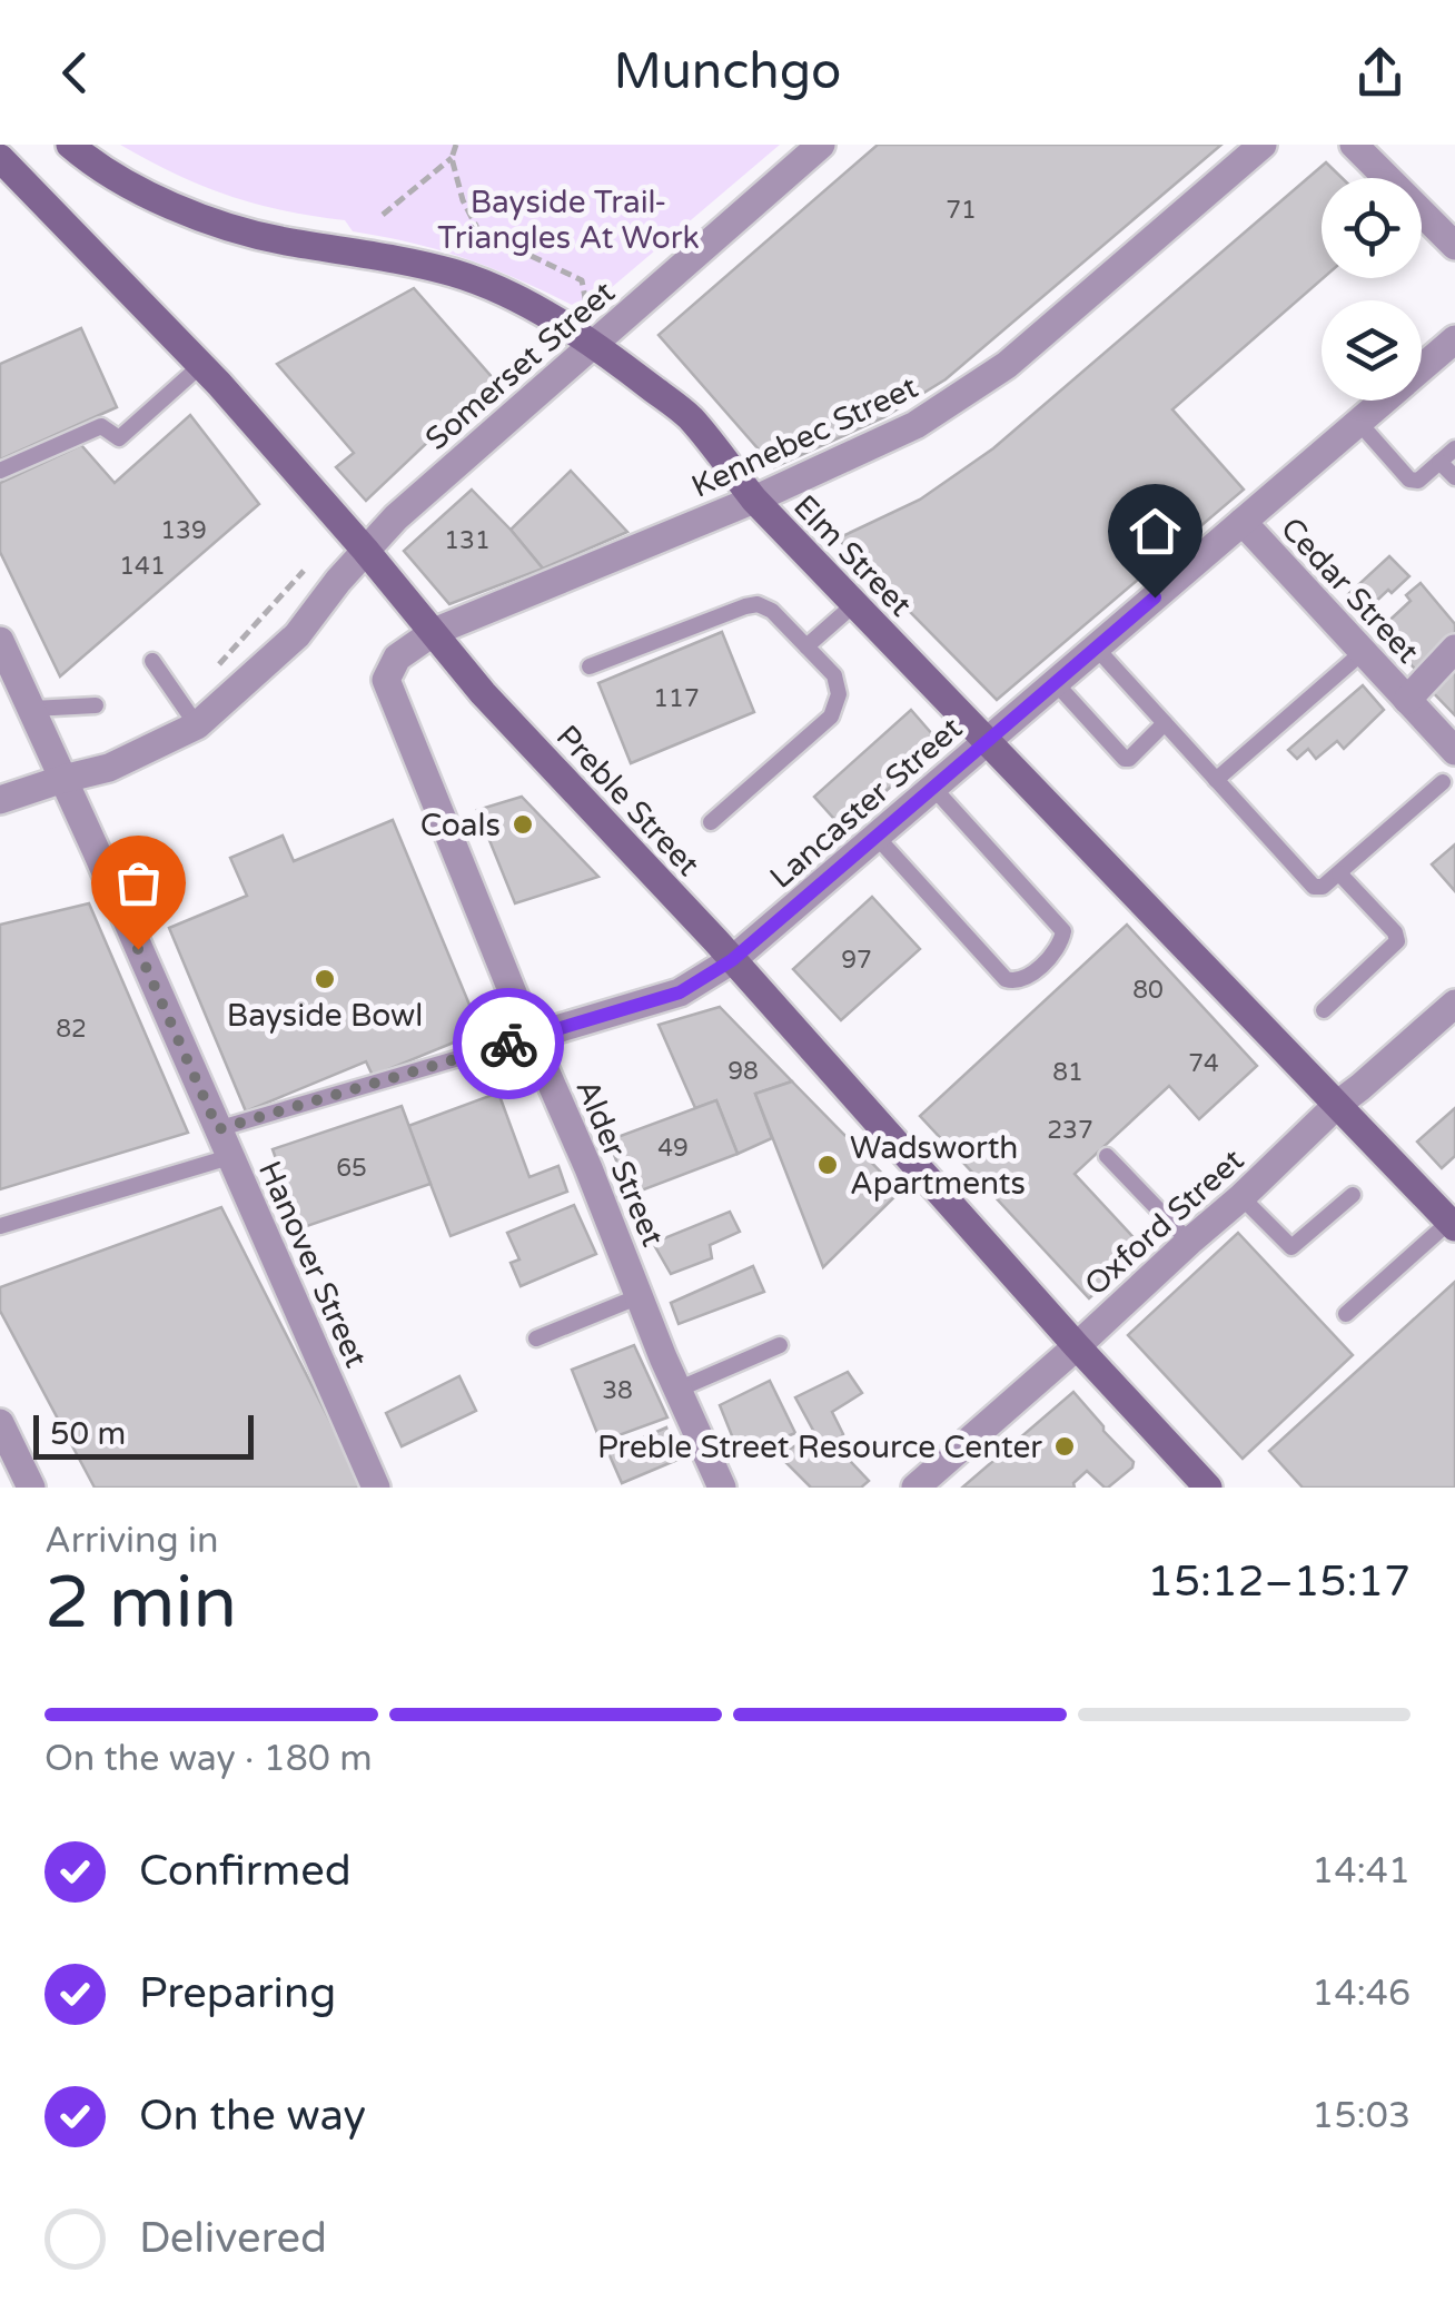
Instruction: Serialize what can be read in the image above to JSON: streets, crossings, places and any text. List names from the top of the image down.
{
  "streets": {
    "main road": ["Elm Street", "Preble Street"],
    "street": [
      "Somerset Street",
      "Kennebec Street",
      "Cedar Street",
      "Lancaster Street",
      "Alder Street",
      "Oxford Street",
      "Hanover Street"
    ]
  },
  "crossings": [
    ["Somerset Street", "Elm Street"],
    ["Somerset Street", "Preble Street"],
    ["Kennebec Street", "Elm Street"],
    ["Kennebec Street", "Preble Street"],
    ["Kennebec Street", "Alder Street"],
    ["Elm Street", "Lancaster Street"],
    ["Elm Street", "Oxford Street"],
    ["Cedar Street", "Lancaster Street"],
    ["Preble Street", "Lancaster Street"],
    ["Preble Street", "Alder Street"],
    ["Preble Street", "Oxford Street"],
    ["Lancaster Street", "Alder Street"],
    ["Lancaster Street", "Hanover Street"]
  ],
  "parks": ["Bayside Trail- Triangles At Work"],
  "places": [
    "Coals",
    "Bayside Bowl",
    "Wadsworth Apartments",
    "Preble Street Resource Center"
  ],
  "house_numbers": [
    "71",
    "139",
    "131",
    "141",
    "117",
    "97",
    "80",
    "82",
    "74",
    "98",
    "81",
    "237",
    "49",
    "65",
    "38"
  ],
  "scale_bar": "50 m",
  "page": {
    "header": "Munchgo",
    "scale": "50 m",
    "heading": ["2 min", "Arriving in", "15:12–15:17"],
    "bar": "On the way · 180 m",
    "list": [
      ["Confirmed", "14:41"],
      ["Preparing", "14:46"],
      ["On the way", "15:03"],
      "Delivered"
    ]
  }
}
